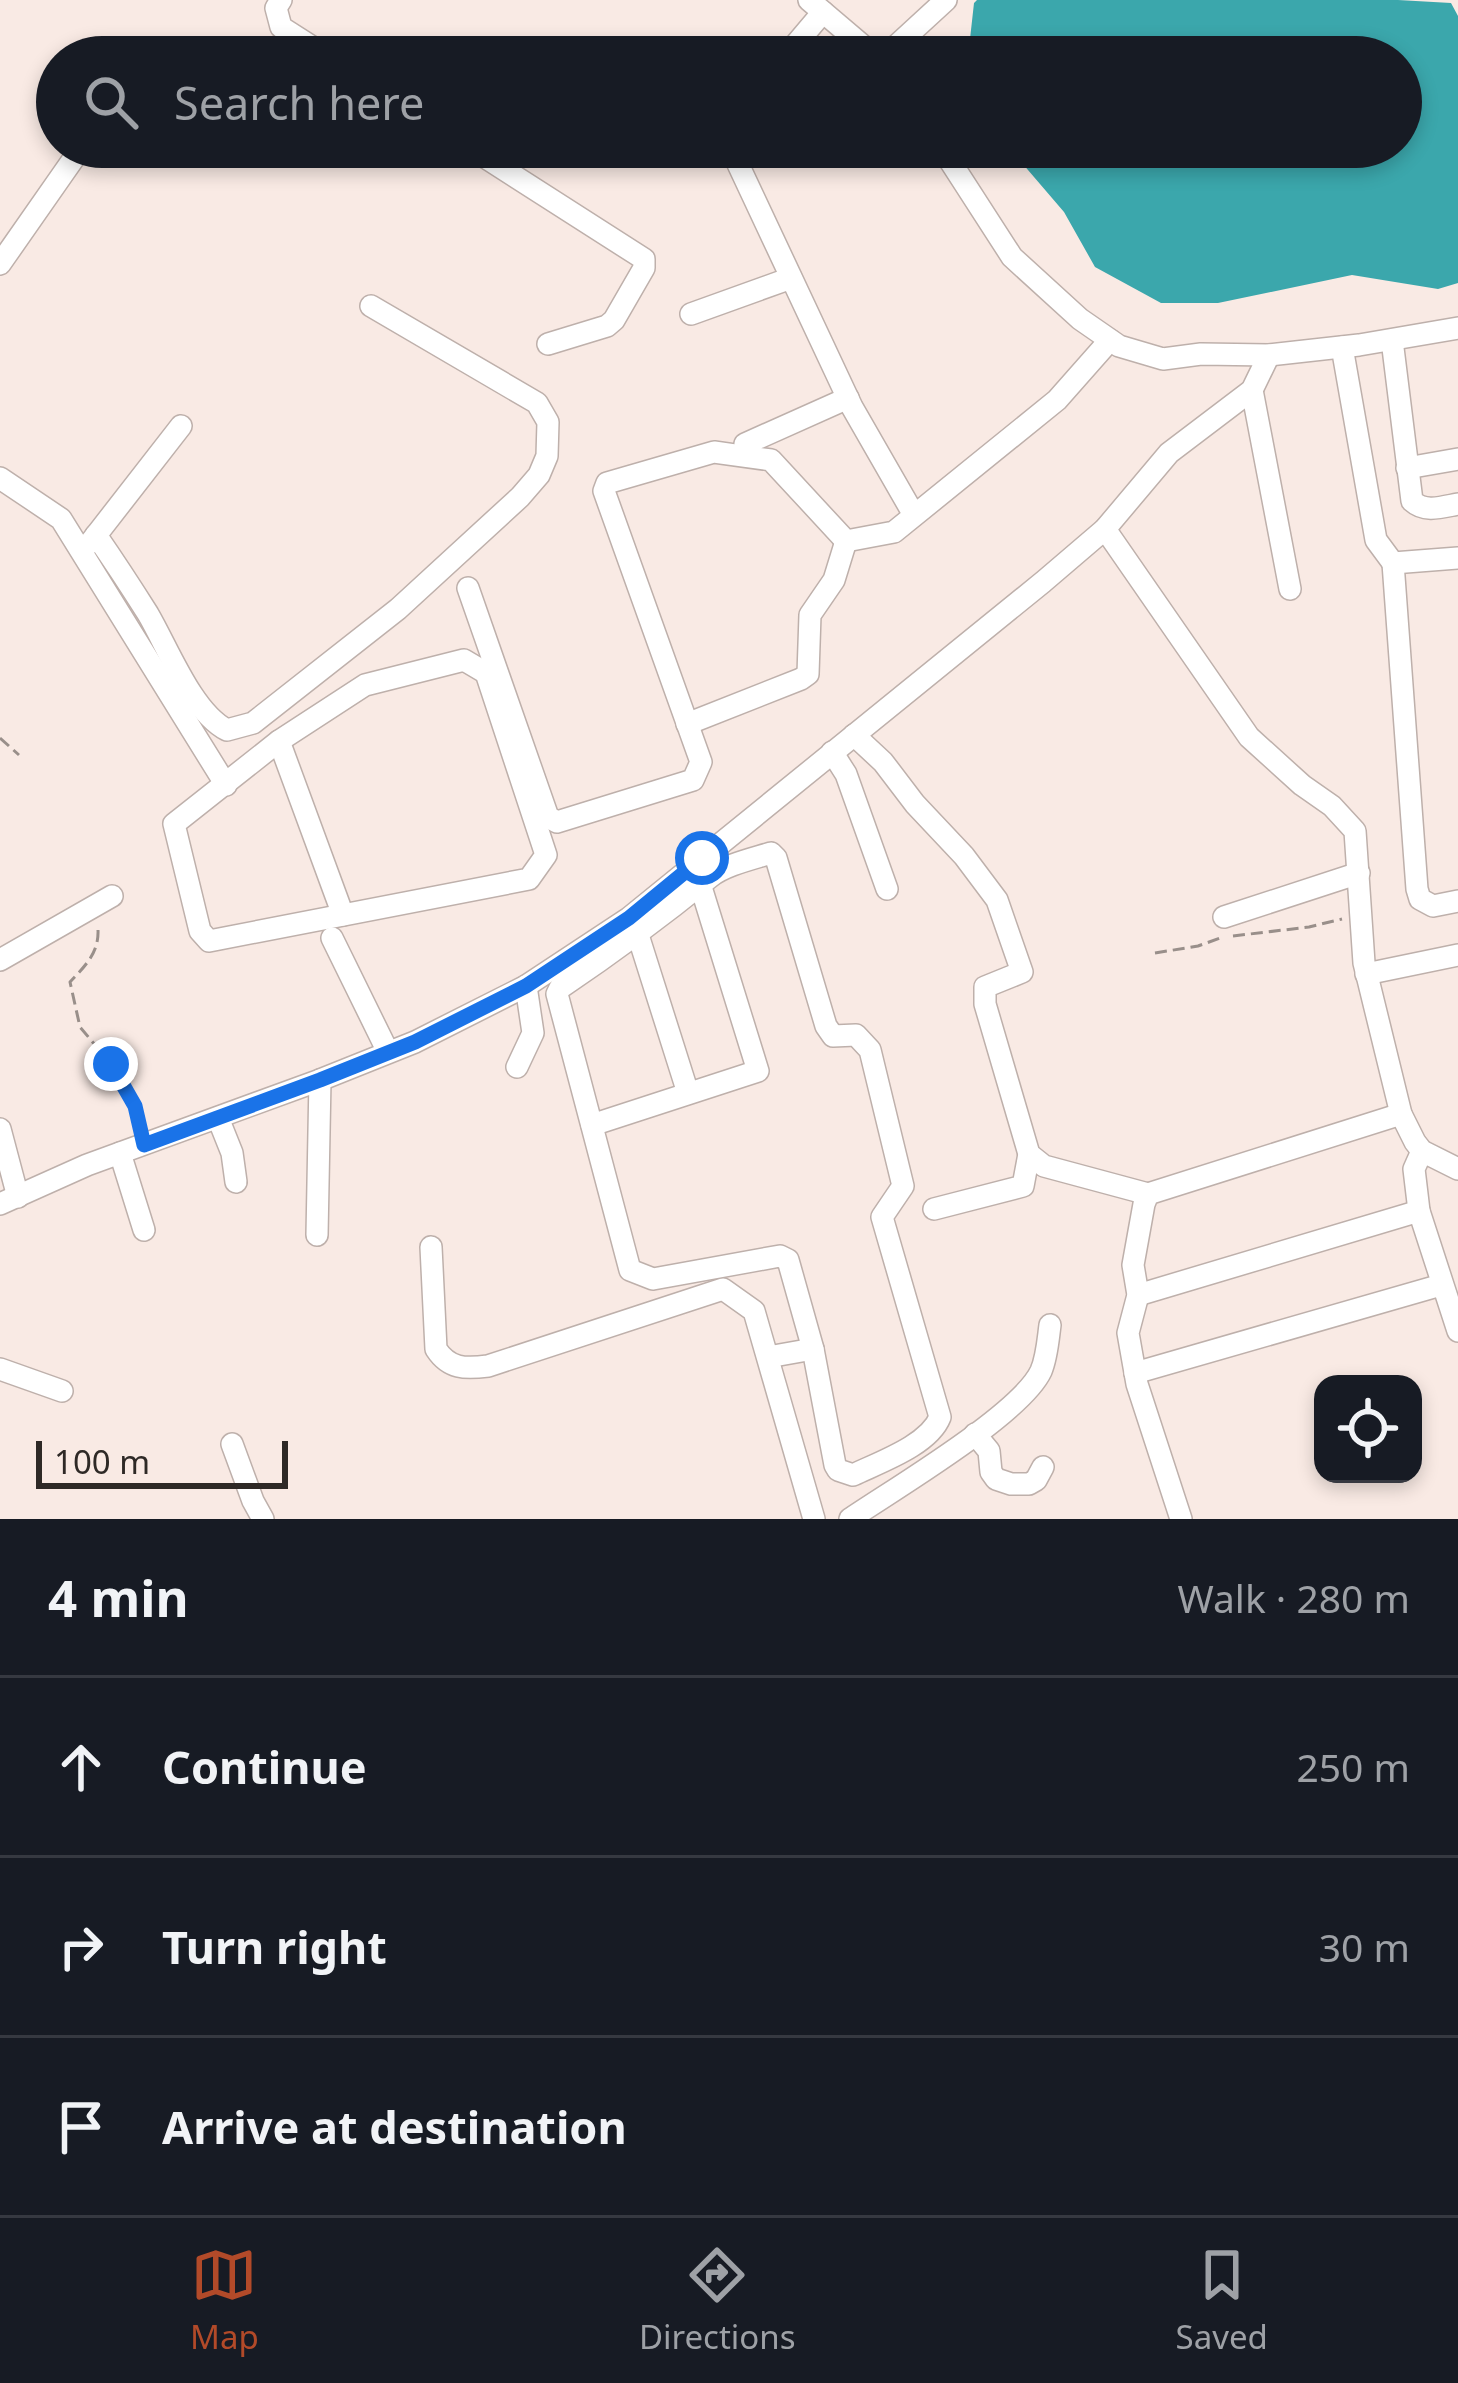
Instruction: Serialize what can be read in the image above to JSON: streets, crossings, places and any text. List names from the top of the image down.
{
  "scale_bar": "100 m",
  "page": {
    "search": "Search here",
    "scale": "100 m",
    "heading": ["4 min", "Walk · 280 m"],
    "list": [
      ["Continue", "250 m"],
      ["Turn right", "30 m"],
      "Arrive at destination"
    ],
    "nav": ["Map", "Directions", "Saved"]
  }
}
